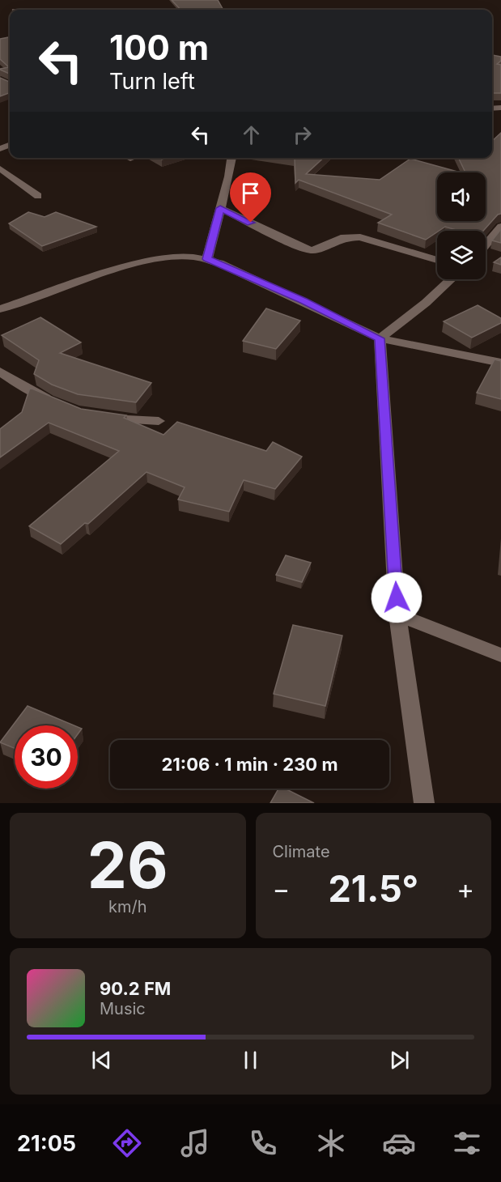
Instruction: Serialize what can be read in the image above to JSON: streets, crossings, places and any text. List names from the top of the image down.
{
  "page": {
    "turn": ["100 m", "Turn left"],
    "limit": "30",
    "trip": "21:06 · 1 min · 230 m",
    "tile": [
      ["26", "km/h"],
      "Climate"
    ],
    "heat": ["−", "21.5°", "+"],
    "song": ["90.2 FM", "Music"],
    "tabs": "21:05"
  }
}
